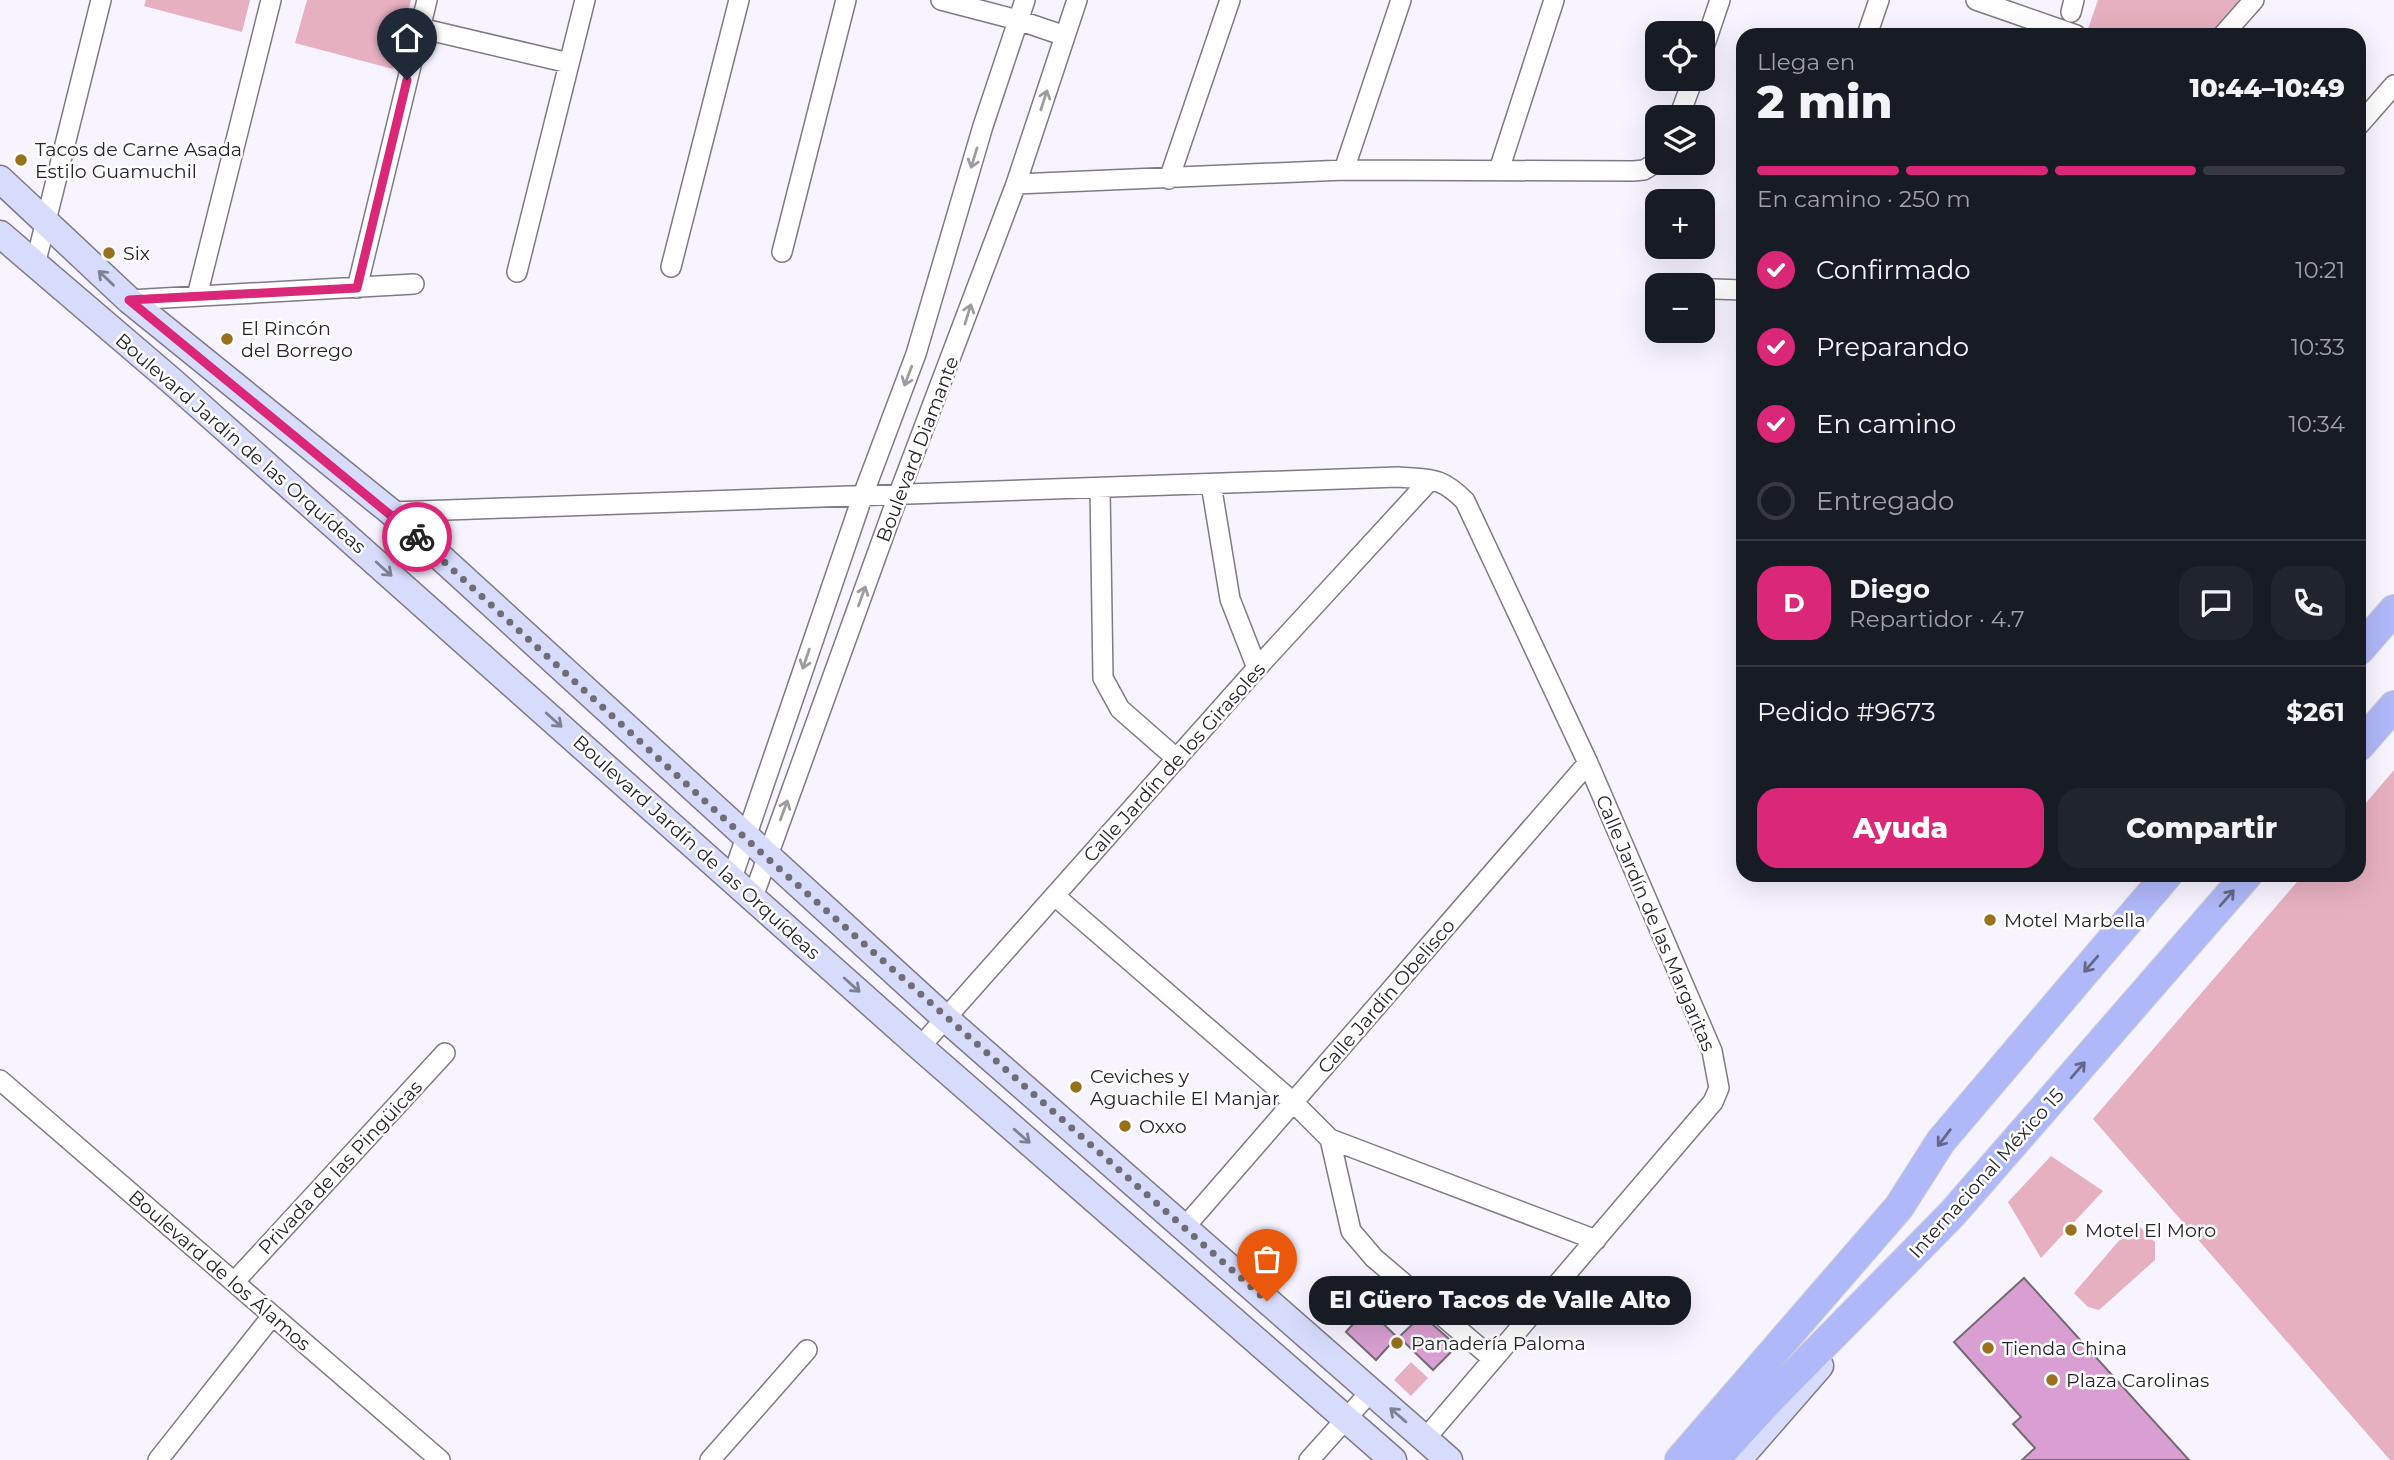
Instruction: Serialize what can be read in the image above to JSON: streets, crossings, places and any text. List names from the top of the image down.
{
  "streets": {
    "main road": ["Internacional México 15"],
    "street": [
      "Boulevard Jardín de las Orquídeas",
      "Boulevard Diamante",
      "Calle Jardín de los Girasoles",
      "Calle Jardín de las Margaritas",
      "Calle Jardín Obelisco",
      "Privada de las Pingüicas",
      "Boulevard de los Álamos"
    ]
  },
  "crossings": [
    ["Boulevard Jardín de las Orquídeas", "Boulevard Diamante"],
    ["Boulevard Jardín de las Orquídeas", "Calle Jardín de los Girasoles"],
    ["Boulevard Jardín de las Orquídeas", "Calle Jardín de las Margaritas"],
    ["Boulevard Jardín de las Orquídeas", "Calle Jardín Obelisco"],
    ["Calle Jardín de los Girasoles", "Calle Jardín de las Margaritas"],
    ["Calle Jardín de las Margaritas", "Calle Jardín Obelisco"],
    ["Privada de las Pingüicas", "Boulevard de los Álamos"]
  ],
  "places": [
    "Tacos de Carne Asada Estilo Guamuchil",
    "Six",
    "El Rincón del Borrego",
    "Motel Marbella",
    "Ceviches y Aguachile El Manjar",
    "Oxxo",
    "Motel El Moro",
    "El Güero Tacos de Valle Alto",
    "Panadería Paloma",
    "Tienda China",
    "Plaza Carolinas"
  ],
  "page": {
    "map_buttons": ["+", "−"],
    "heading": ["2 min", "Llega en", "10:44–10:49"],
    "panel": [
      "Diego",
      "Repartidor · 4.7",
      "Pedido #9673",
      "$261"
    ],
    "bar": "En camino · 250 m",
    "list": [
      ["Confirmado", "10:21"],
      ["Preparando", "10:33"],
      ["En camino", "10:34"],
      "Entregado"
    ],
    "round": "D",
    "buttons": ["Ayuda", "Compartir"],
    "bubble": "El Güero Tacos de Valle Alto"
  }
}
